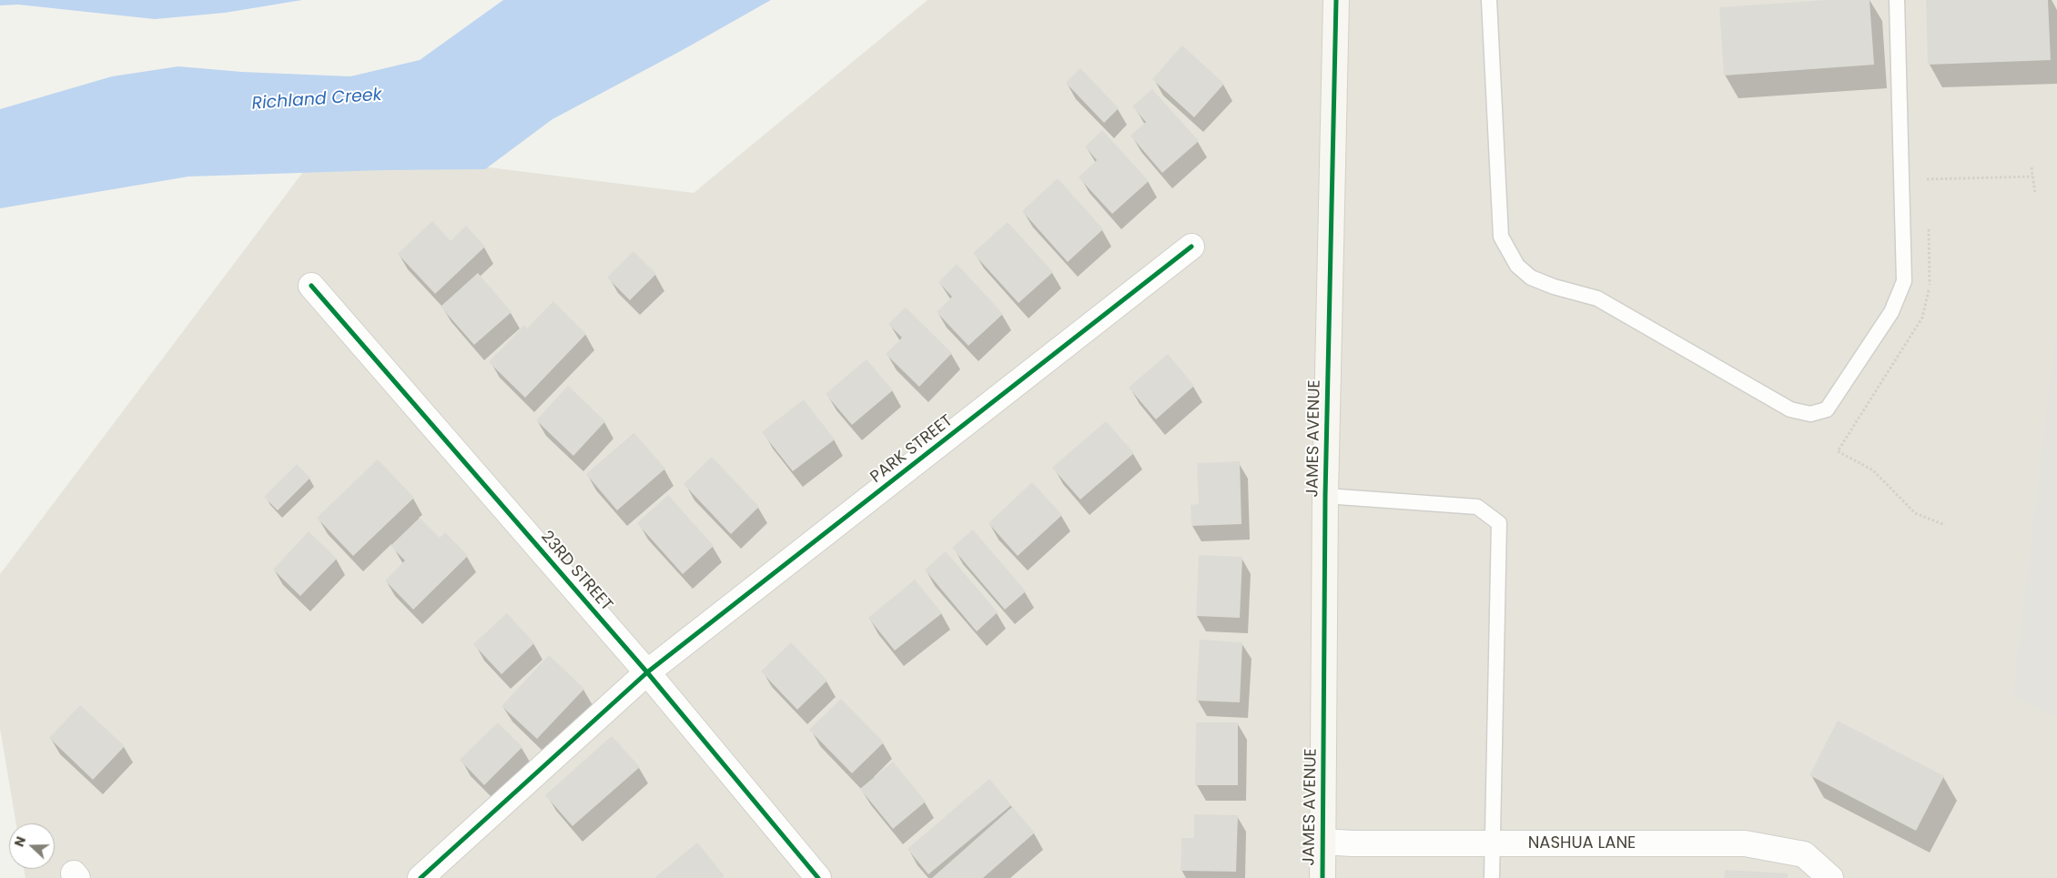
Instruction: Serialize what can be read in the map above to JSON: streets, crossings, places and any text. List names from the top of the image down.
{
  "streets": {
    "street": [
      "JAMES AVENUE",
      "PARK STREET",
      "23RD STREET",
      "NASHUA LANE"
    ]
  },
  "crossings": [
    ["JAMES AVENUE", "NASHUA LANE"],
    ["PARK STREET", "23RD STREET"]
  ],
  "water": ["Richland Creek"],
  "north": "left"
}
